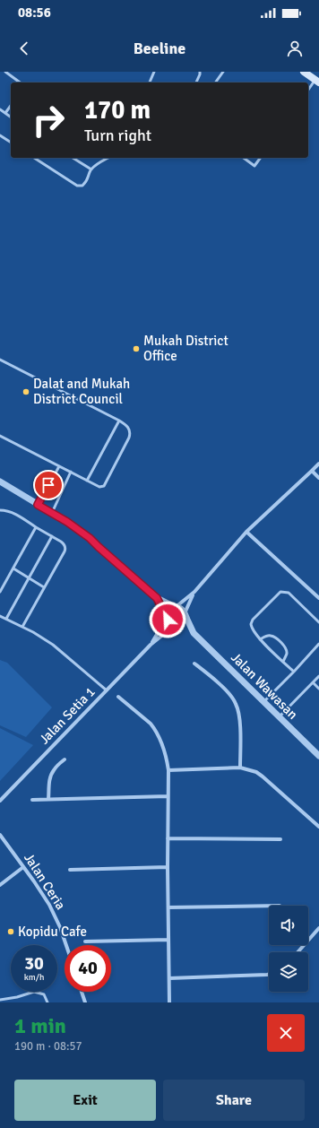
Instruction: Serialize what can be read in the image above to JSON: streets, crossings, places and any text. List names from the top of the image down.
{
  "streets": {
    "street": ["Jalan Wawasan", "Jalan Setia 1", "Jalan Ceria"]
  },
  "crossings": [
    ["Jalan Wawasan", "Jalan Setia 1"]
  ],
  "places": ["Mukah District Office", "Dalat and Mukah District Council", "Kopidu Cafe"],
  "page": {
    "status": "08:56",
    "header": "Beeline",
    "turn": ["170 m", "Turn right"],
    "speed": "30 km/h",
    "limit": "40",
    "heading": ["1 min", "190 m · 08:57"],
    "buttons": ["Exit", "Share"]
  }
}
